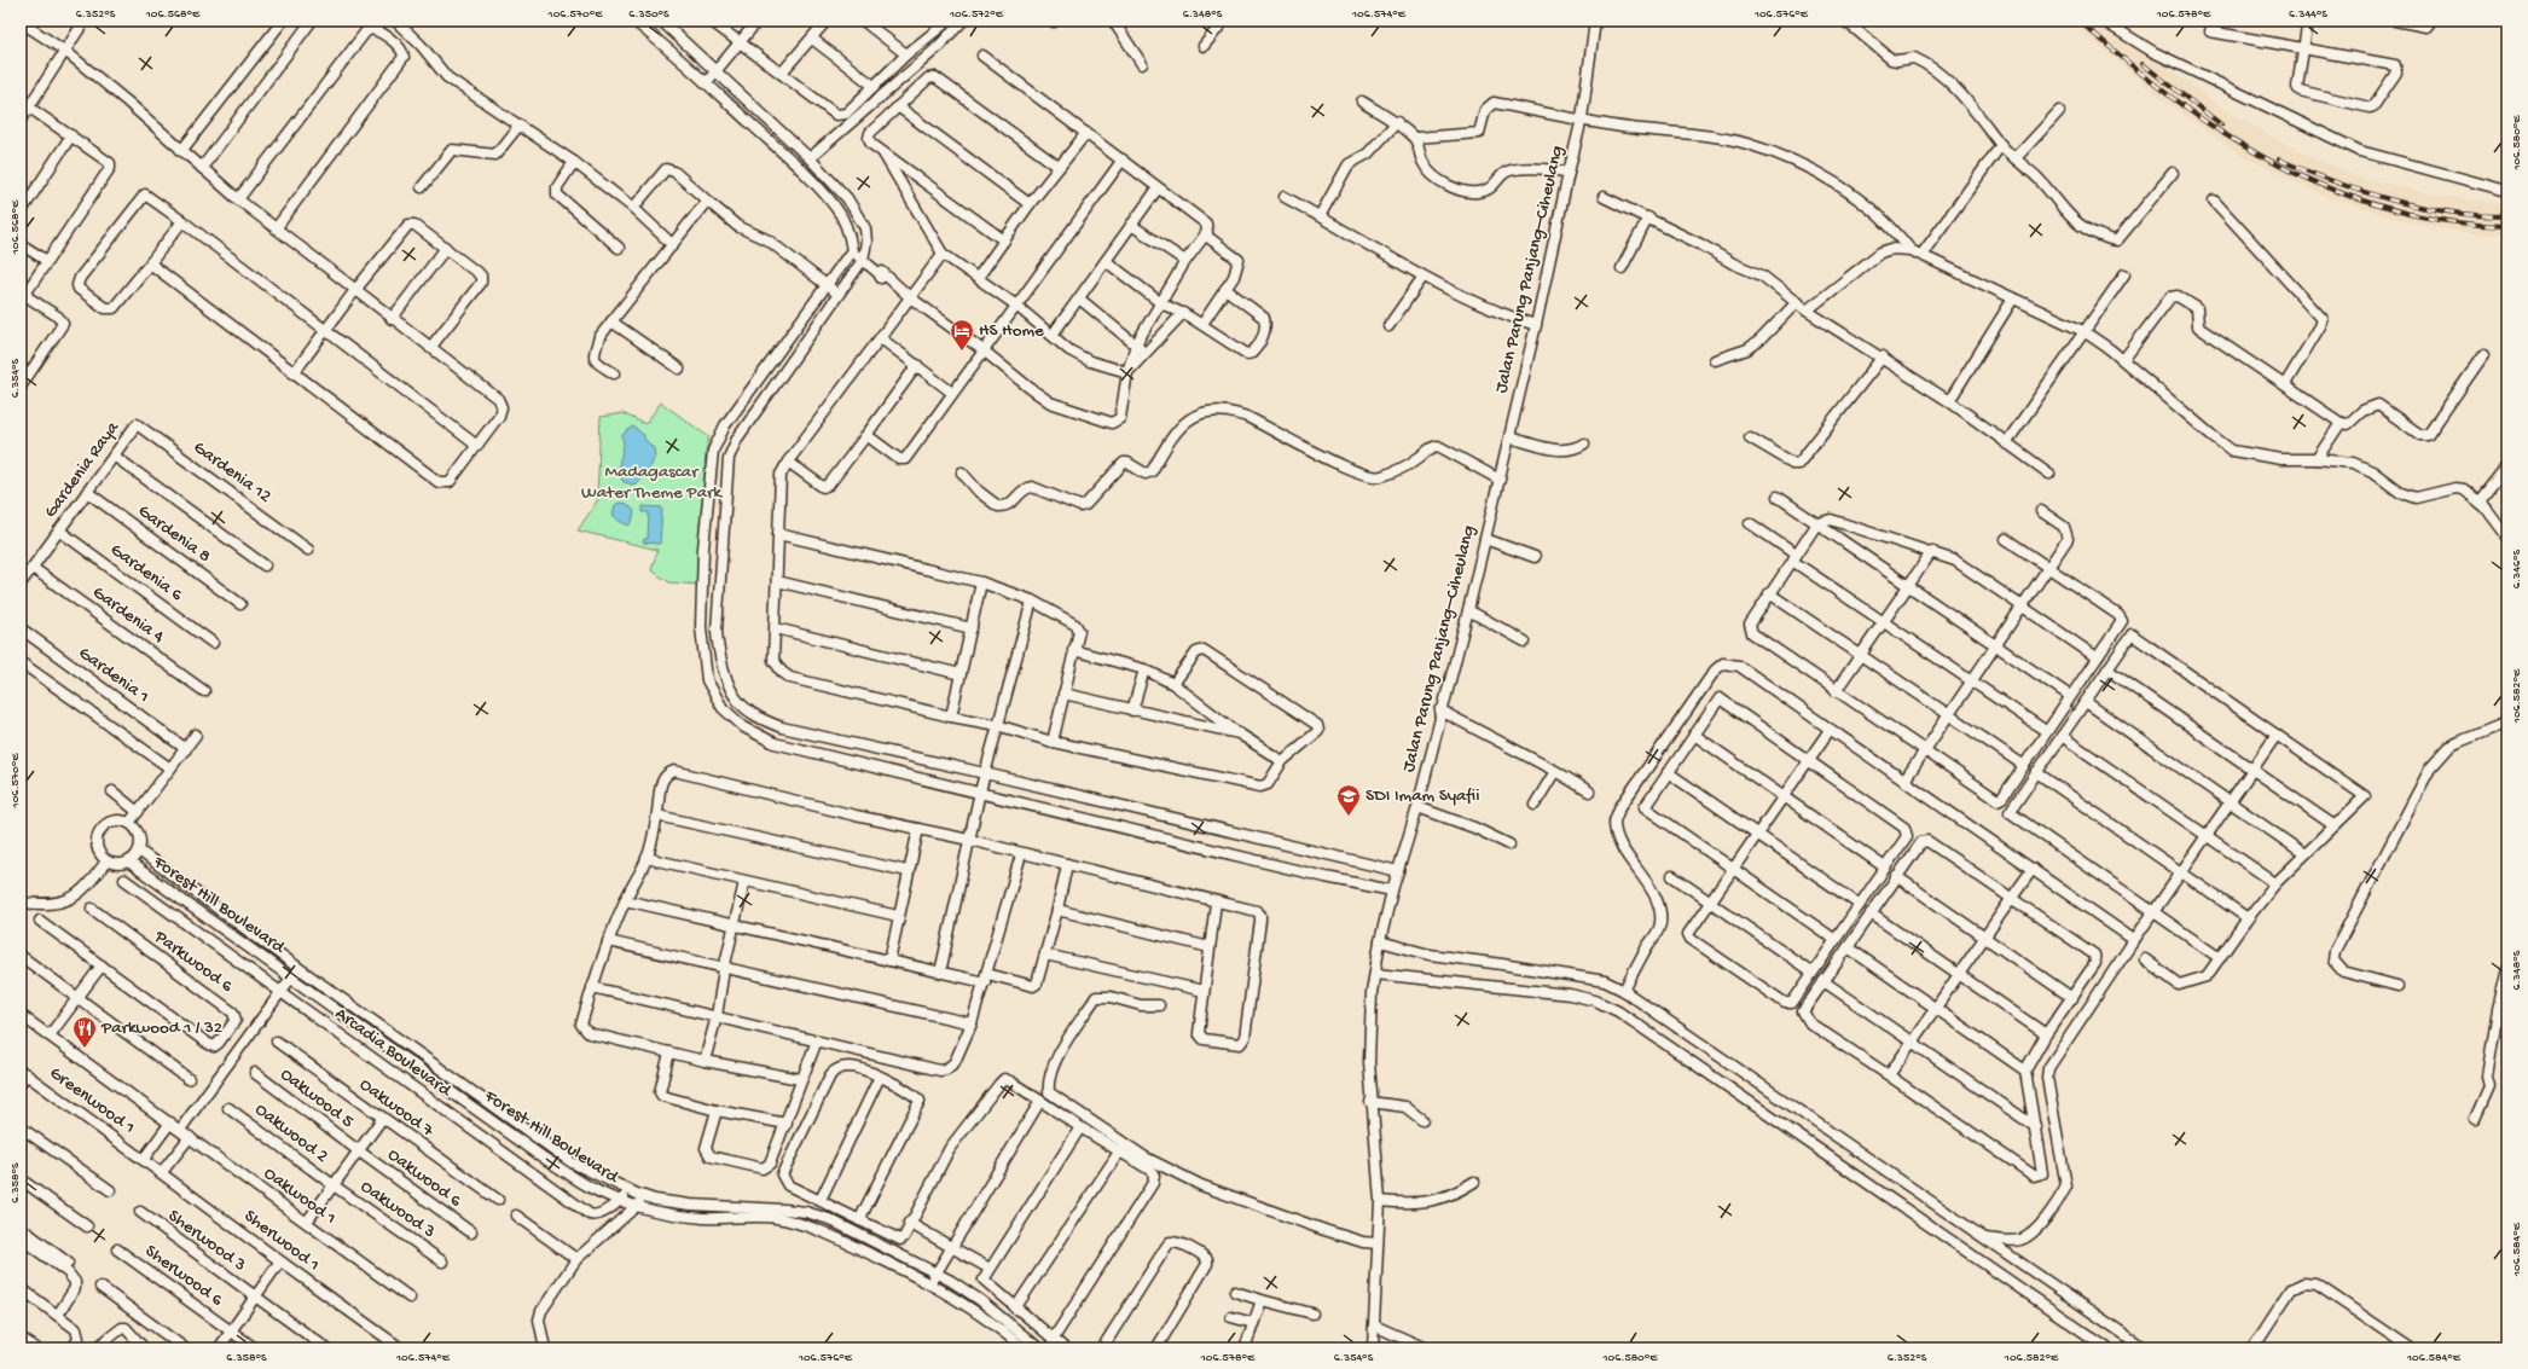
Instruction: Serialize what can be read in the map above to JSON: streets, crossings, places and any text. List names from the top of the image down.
{
  "streets": {
    "street": [
      "Jalan Parung Panjang–Ciheulang",
      "Gardenia Raya",
      "Gardenia 12",
      "Gardenia 8",
      "Gardenia 6",
      "Gardenia 4",
      "Gardenia 1",
      "Forest Hill Boulevard",
      "Parkwood 6",
      "Arcadia Boulevard",
      "Oakwood 5",
      "Greenwood 1",
      "Oakwood 7",
      "Oakwood 2",
      "Oakwood 6",
      "Oakwood 1",
      "Oakwood 3",
      "Sherwood 3",
      "Sherwood 1",
      "Sherwood 6"
    ]
  },
  "crossings": [
    ["Gardenia Raya", "Gardenia 12"],
    ["Gardenia Raya", "Gardenia 8"],
    ["Gardenia Raya", "Gardenia 6"],
    ["Gardenia Raya", "Gardenia 4"],
    ["Forest Hill Boulevard", "Arcadia Boulevard"],
    ["Oakwood 5", "Oakwood 6"],
    ["Greenwood 1", "Sherwood 1"],
    ["Oakwood 2", "Oakwood 3"]
  ],
  "parks": ["Madagascar Water Theme Park"],
  "places": {
    "hotel": ["HS Home"],
    "school or university": ["SDI Imam Syafii"],
    "restaurant": ["Parkwood 1 / 32"]
  },
  "coordinates": [
    "6.352°S",
    "106.568°E",
    "106.570°E",
    "6.350°S",
    "106.572°E",
    "6.348°S",
    "106.574°E",
    "106.576°E",
    "106.578°E",
    "6.344°S",
    "106.580°E",
    "6.354°S",
    "6.346°S",
    "106.582°E",
    "6.358°S",
    "106.584°E"
  ]
}
